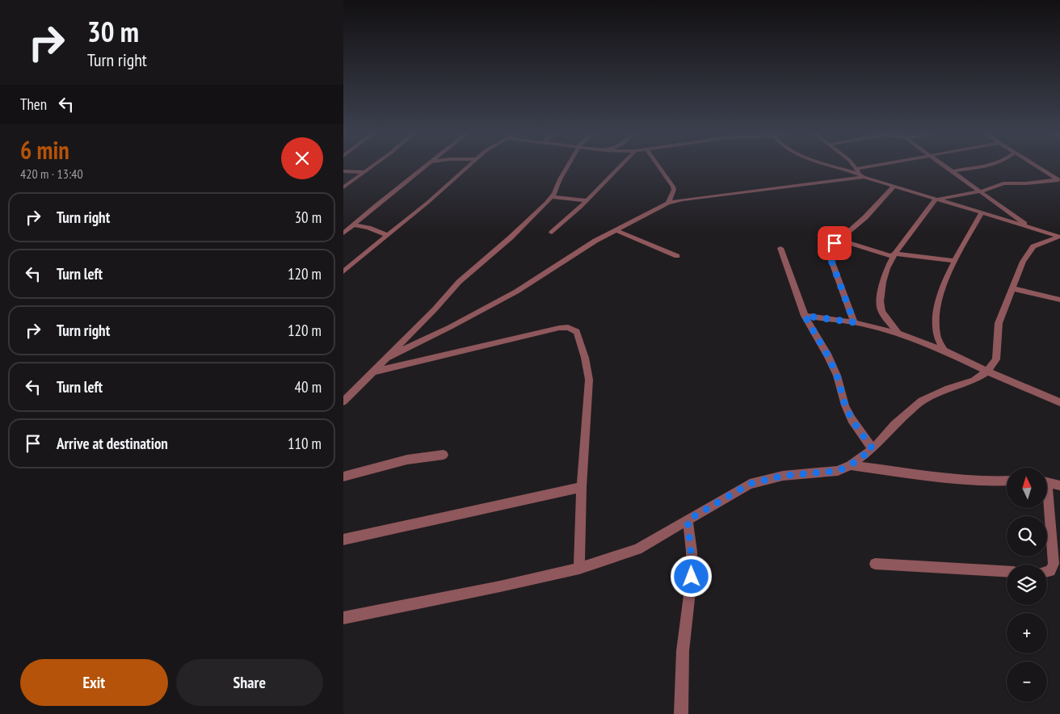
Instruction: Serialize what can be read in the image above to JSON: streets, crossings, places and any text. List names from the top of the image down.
{
  "north": "top",
  "page": {
    "turn": ["30 m", "Turn right"],
    "then": "Then",
    "heading": ["6 min", "420 m · 13:40"],
    "list": [
      {
        "name": "Turn right",
        "value": "30 m"
      },
      {
        "name": "Turn left",
        "value": "120 m"
      },
      {
        "name": "Turn right",
        "value": "120 m"
      },
      {
        "name": "Turn left",
        "value": "40 m"
      },
      {
        "name": "Arrive at destination",
        "value": "110 m"
      }
    ],
    "map_buttons": ["+", "−"],
    "buttons": ["Exit", "Share"]
  }
}
